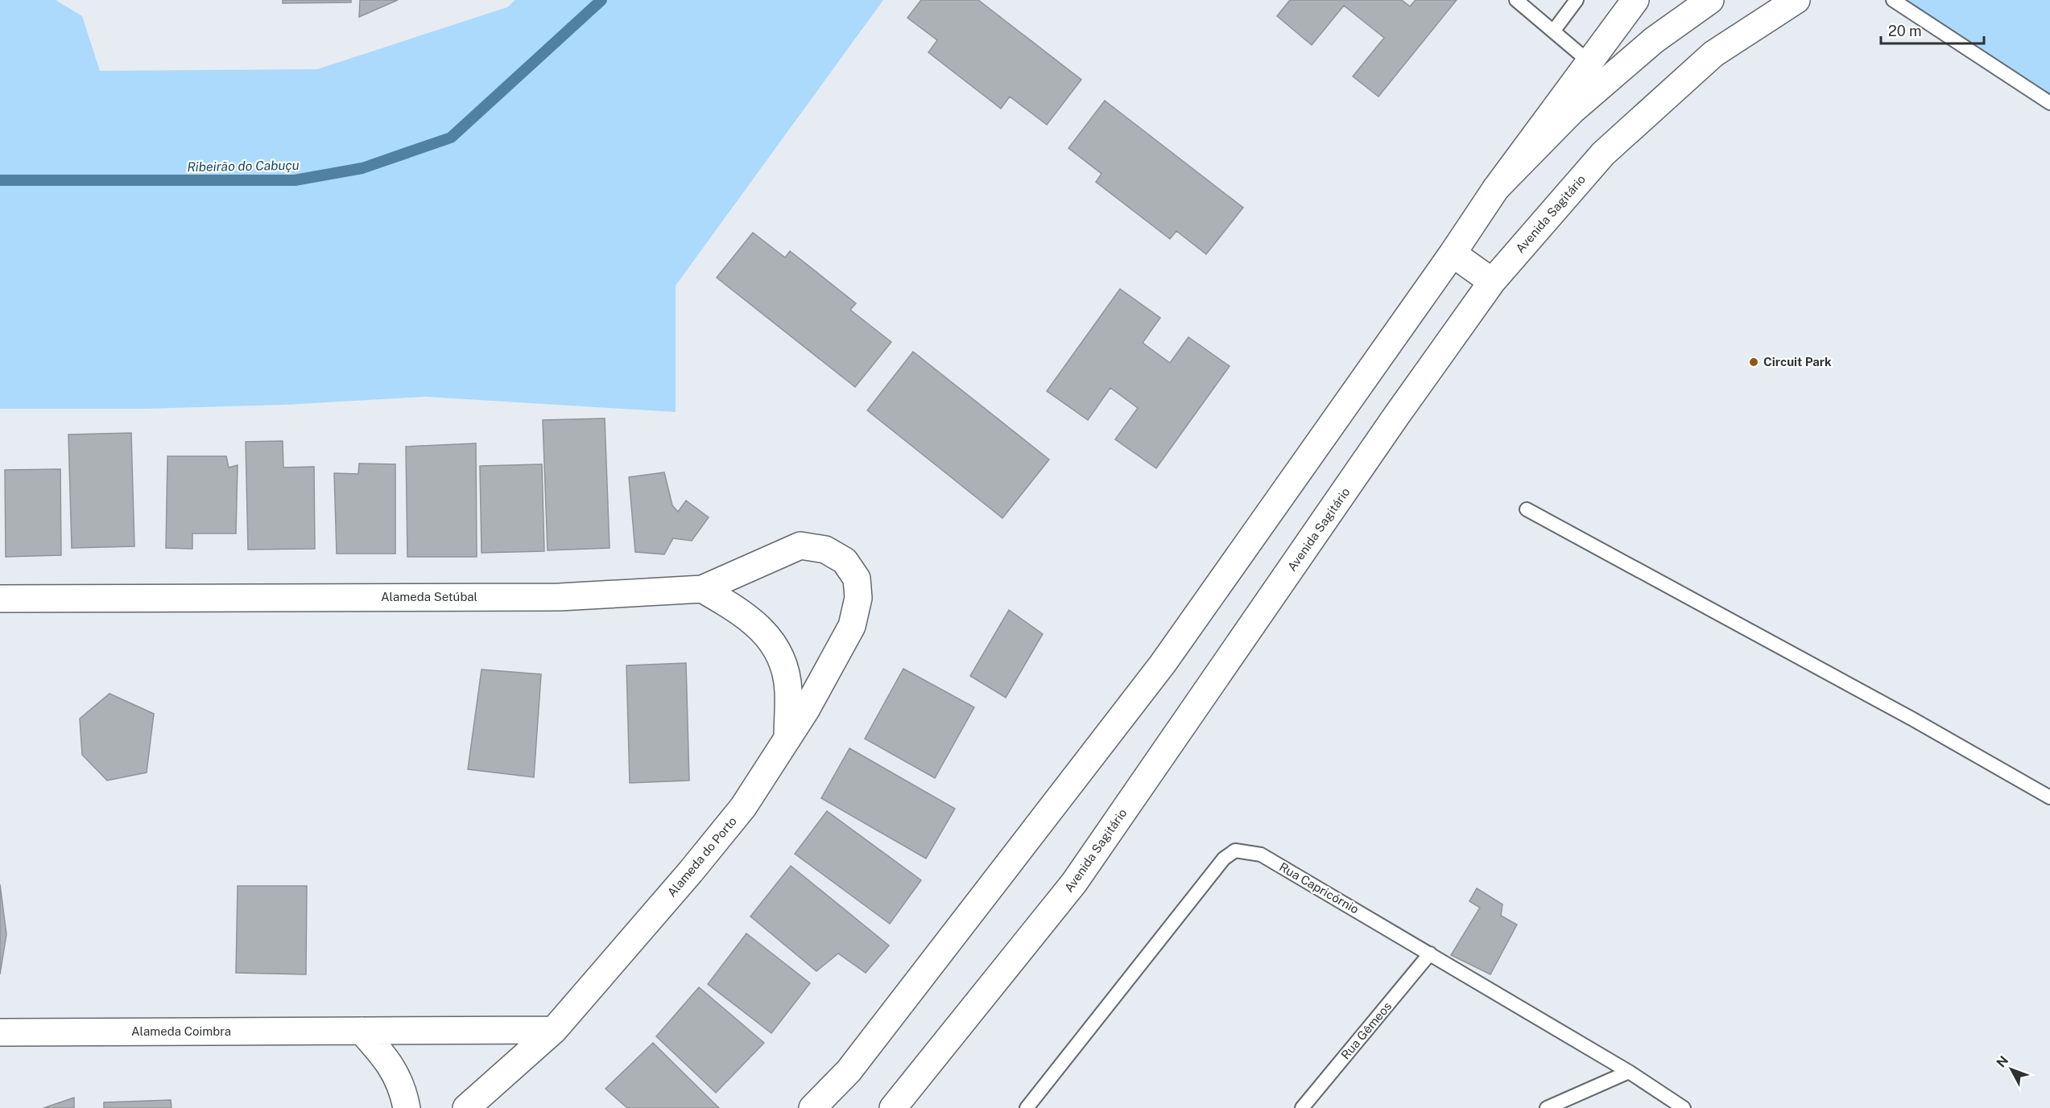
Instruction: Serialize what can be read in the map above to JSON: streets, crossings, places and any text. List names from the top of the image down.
{
  "streets": {
    "street": [
      "Avenida Sagitário",
      "Alameda Setúbal",
      "Alameda do Porto",
      "Alameda Coimbra"
    ],
    "lane": ["Rua Capricórnio", "Rua Gêmeos"]
  },
  "crossings": [
    ["Alameda Setúbal", "Alameda do Porto"],
    ["Alameda do Porto", "Alameda Coimbra"],
    ["Rua Capricórnio", "Rua Gêmeos"]
  ],
  "water": ["Ribeirão do Cabuçu"],
  "places": ["Circuit Park"],
  "scale_bar": "20 m",
  "north": "top left"
}
